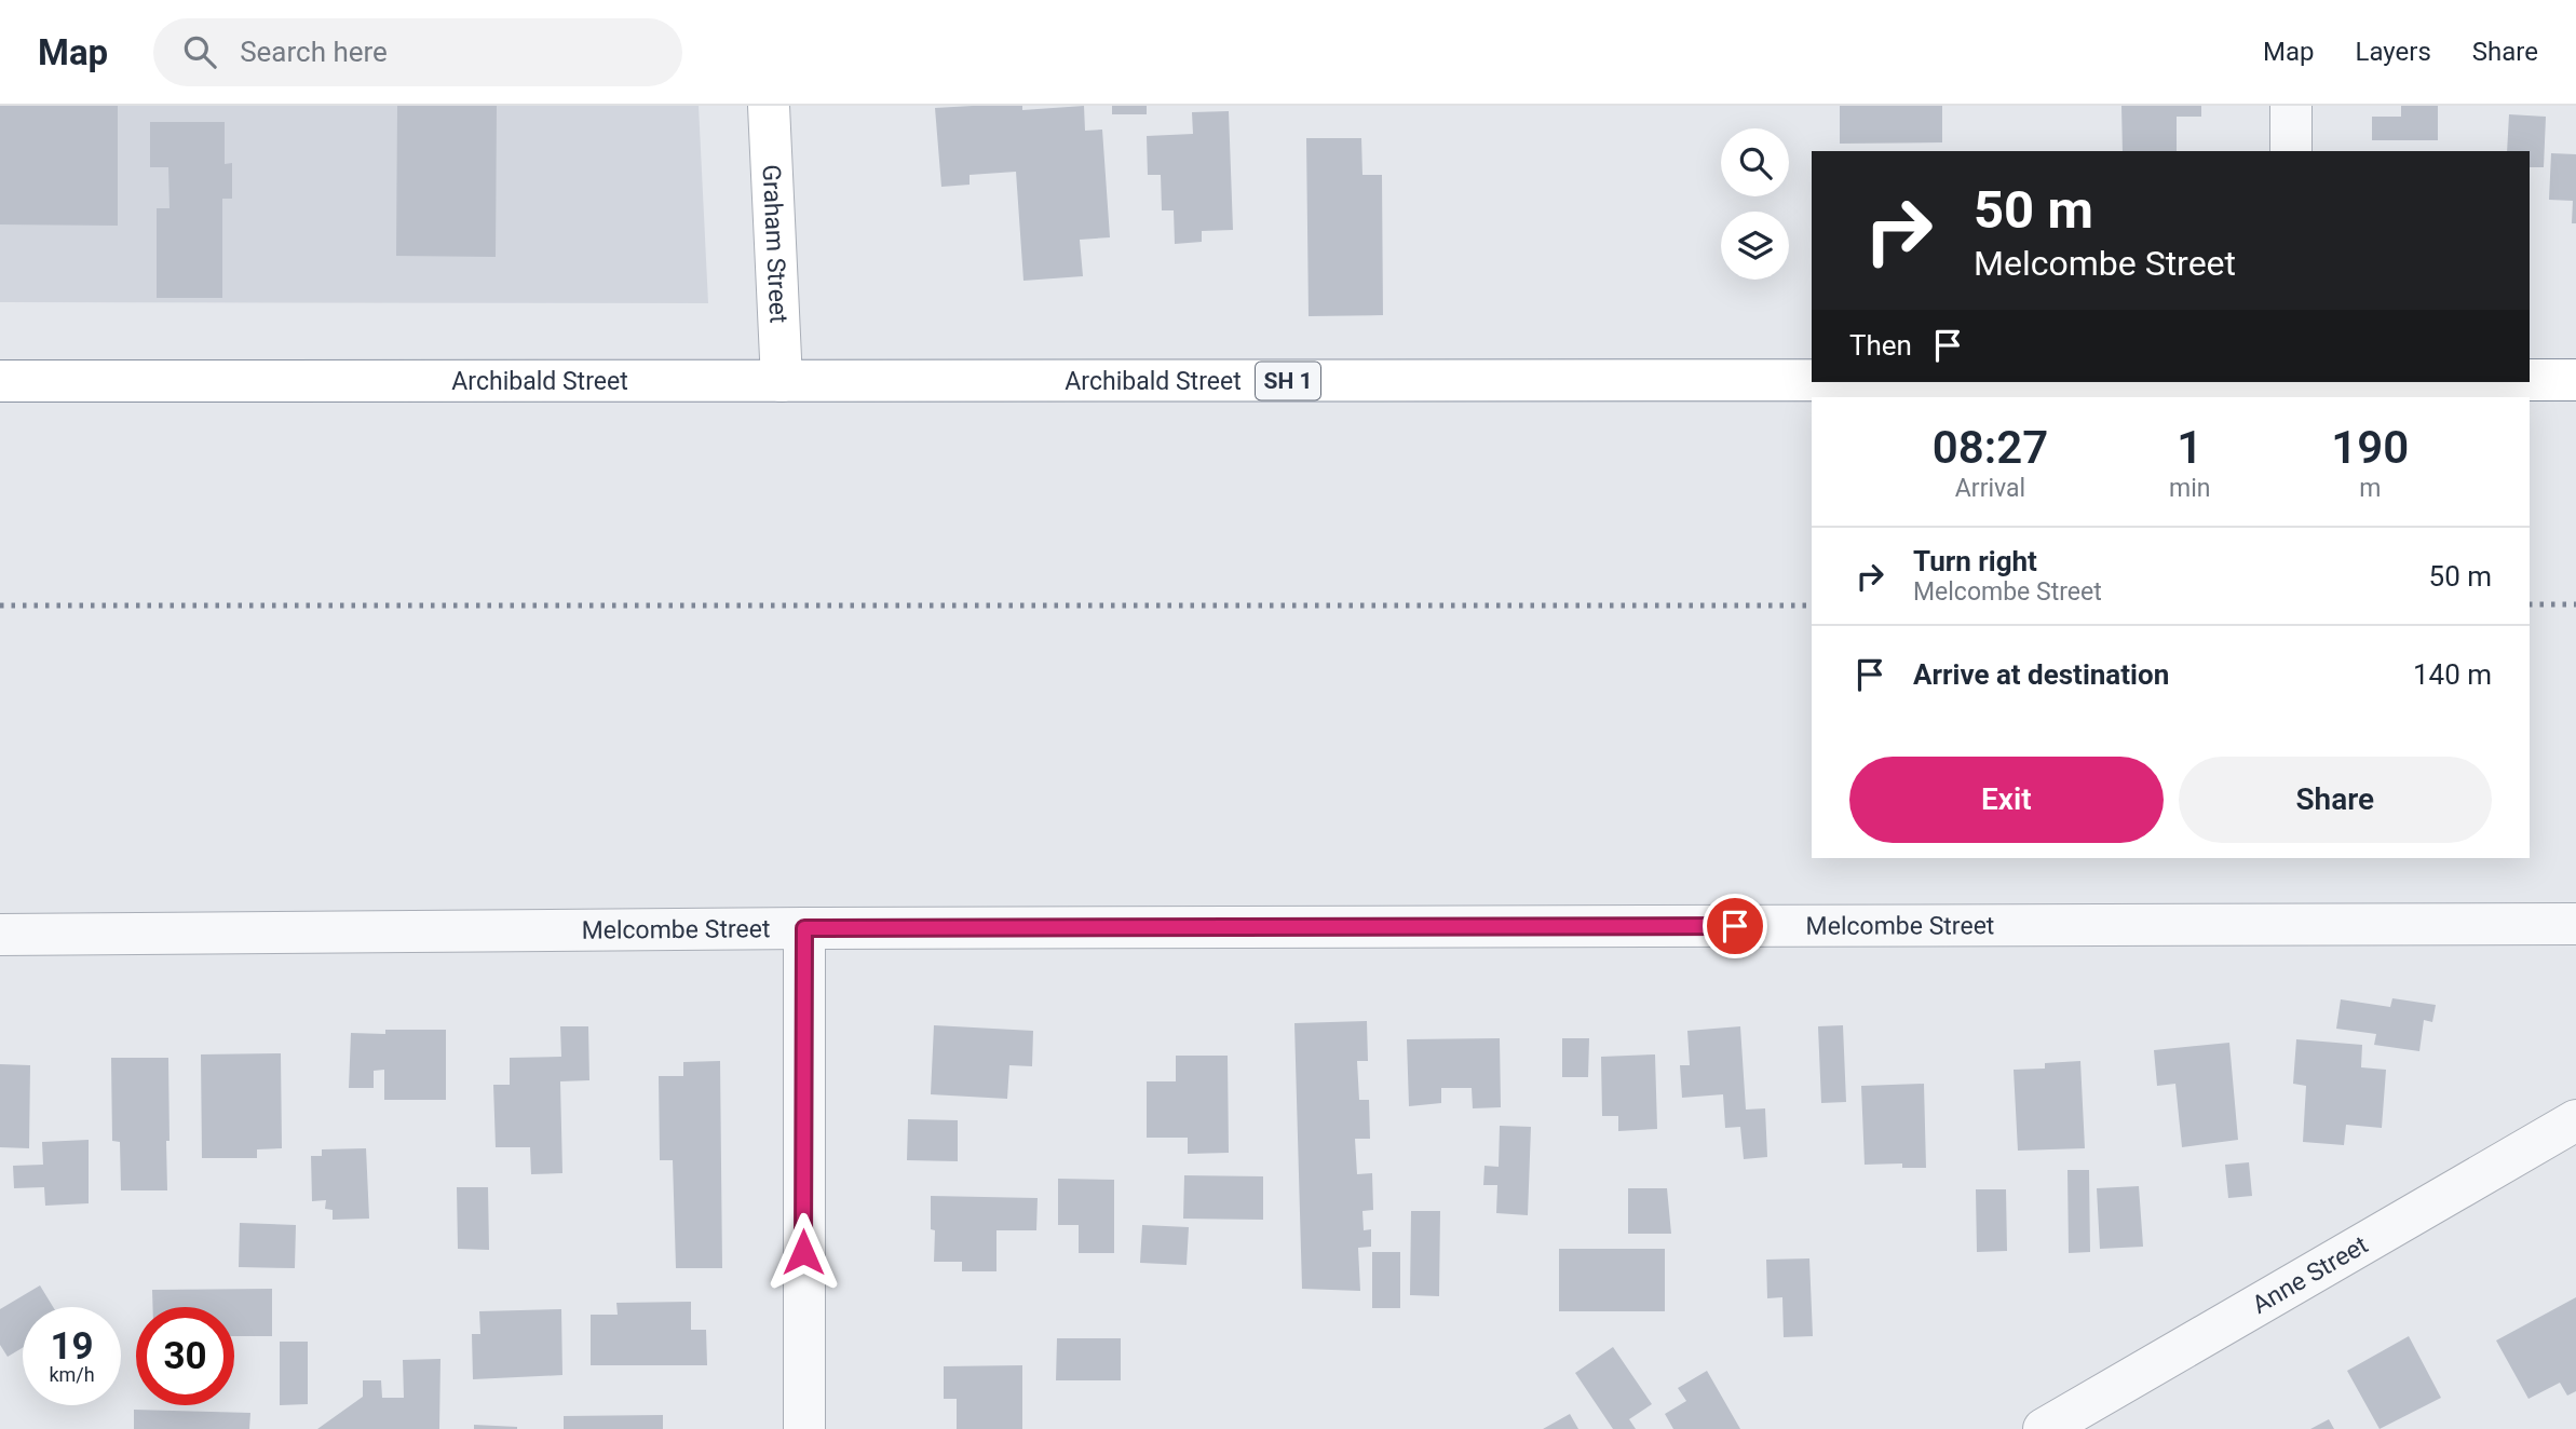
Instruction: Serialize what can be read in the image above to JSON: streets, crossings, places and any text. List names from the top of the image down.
{
  "streets": {
    "main road": ["Graham Street", "Archibald Street", "SH 1"],
    "street": ["Melcombe Street", "Anne Street"]
  },
  "crossings": [
    ["Graham Street", "Archibald Street"]
  ],
  "page": {
    "header": "Map",
    "search": "Search here",
    "nav": ["Map", "Layers", "Share"],
    "turn": ["50 m", "Melcombe Street"],
    "then": "Then",
    "eta": [
      "08:27",
      "Arrival",
      "1",
      "min",
      "190",
      "m"
    ],
    "list": [
      {
        "name": "Turn right",
        "note": "Melcombe Street",
        "value": "50 m"
      },
      {
        "name": "Arrive at destination",
        "value": "140 m"
      }
    ],
    "buttons": ["Exit", "Share"],
    "speed": "19 km/h",
    "limit": "30"
  }
}
